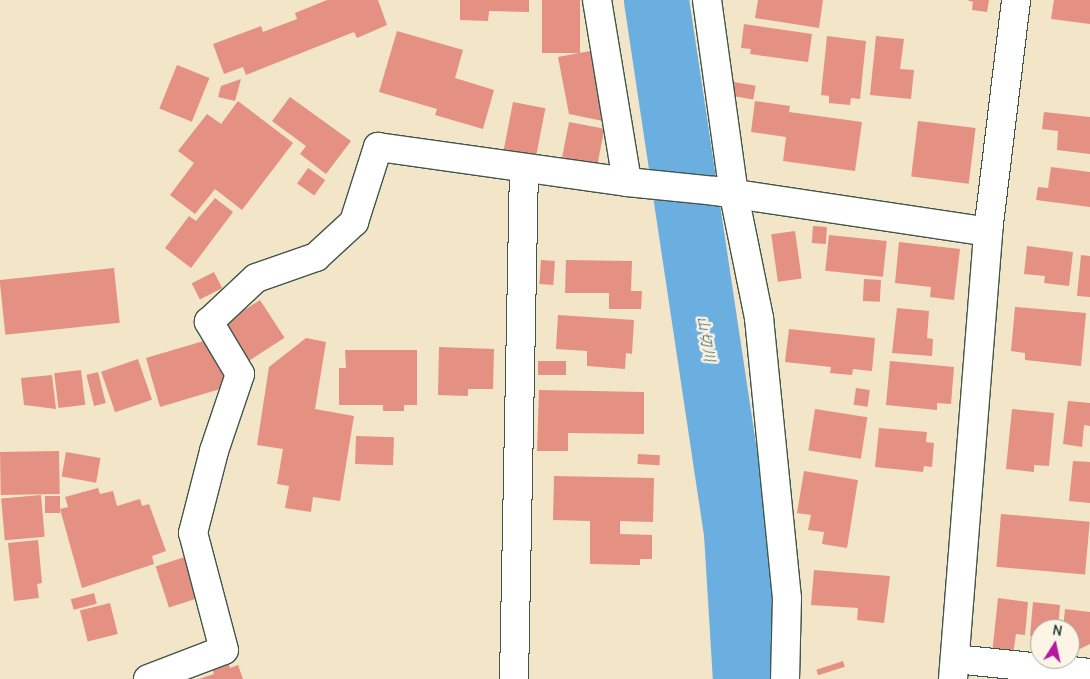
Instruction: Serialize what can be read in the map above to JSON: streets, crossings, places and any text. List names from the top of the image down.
{
  "water": ["山切川"],
  "north": "top"
}
